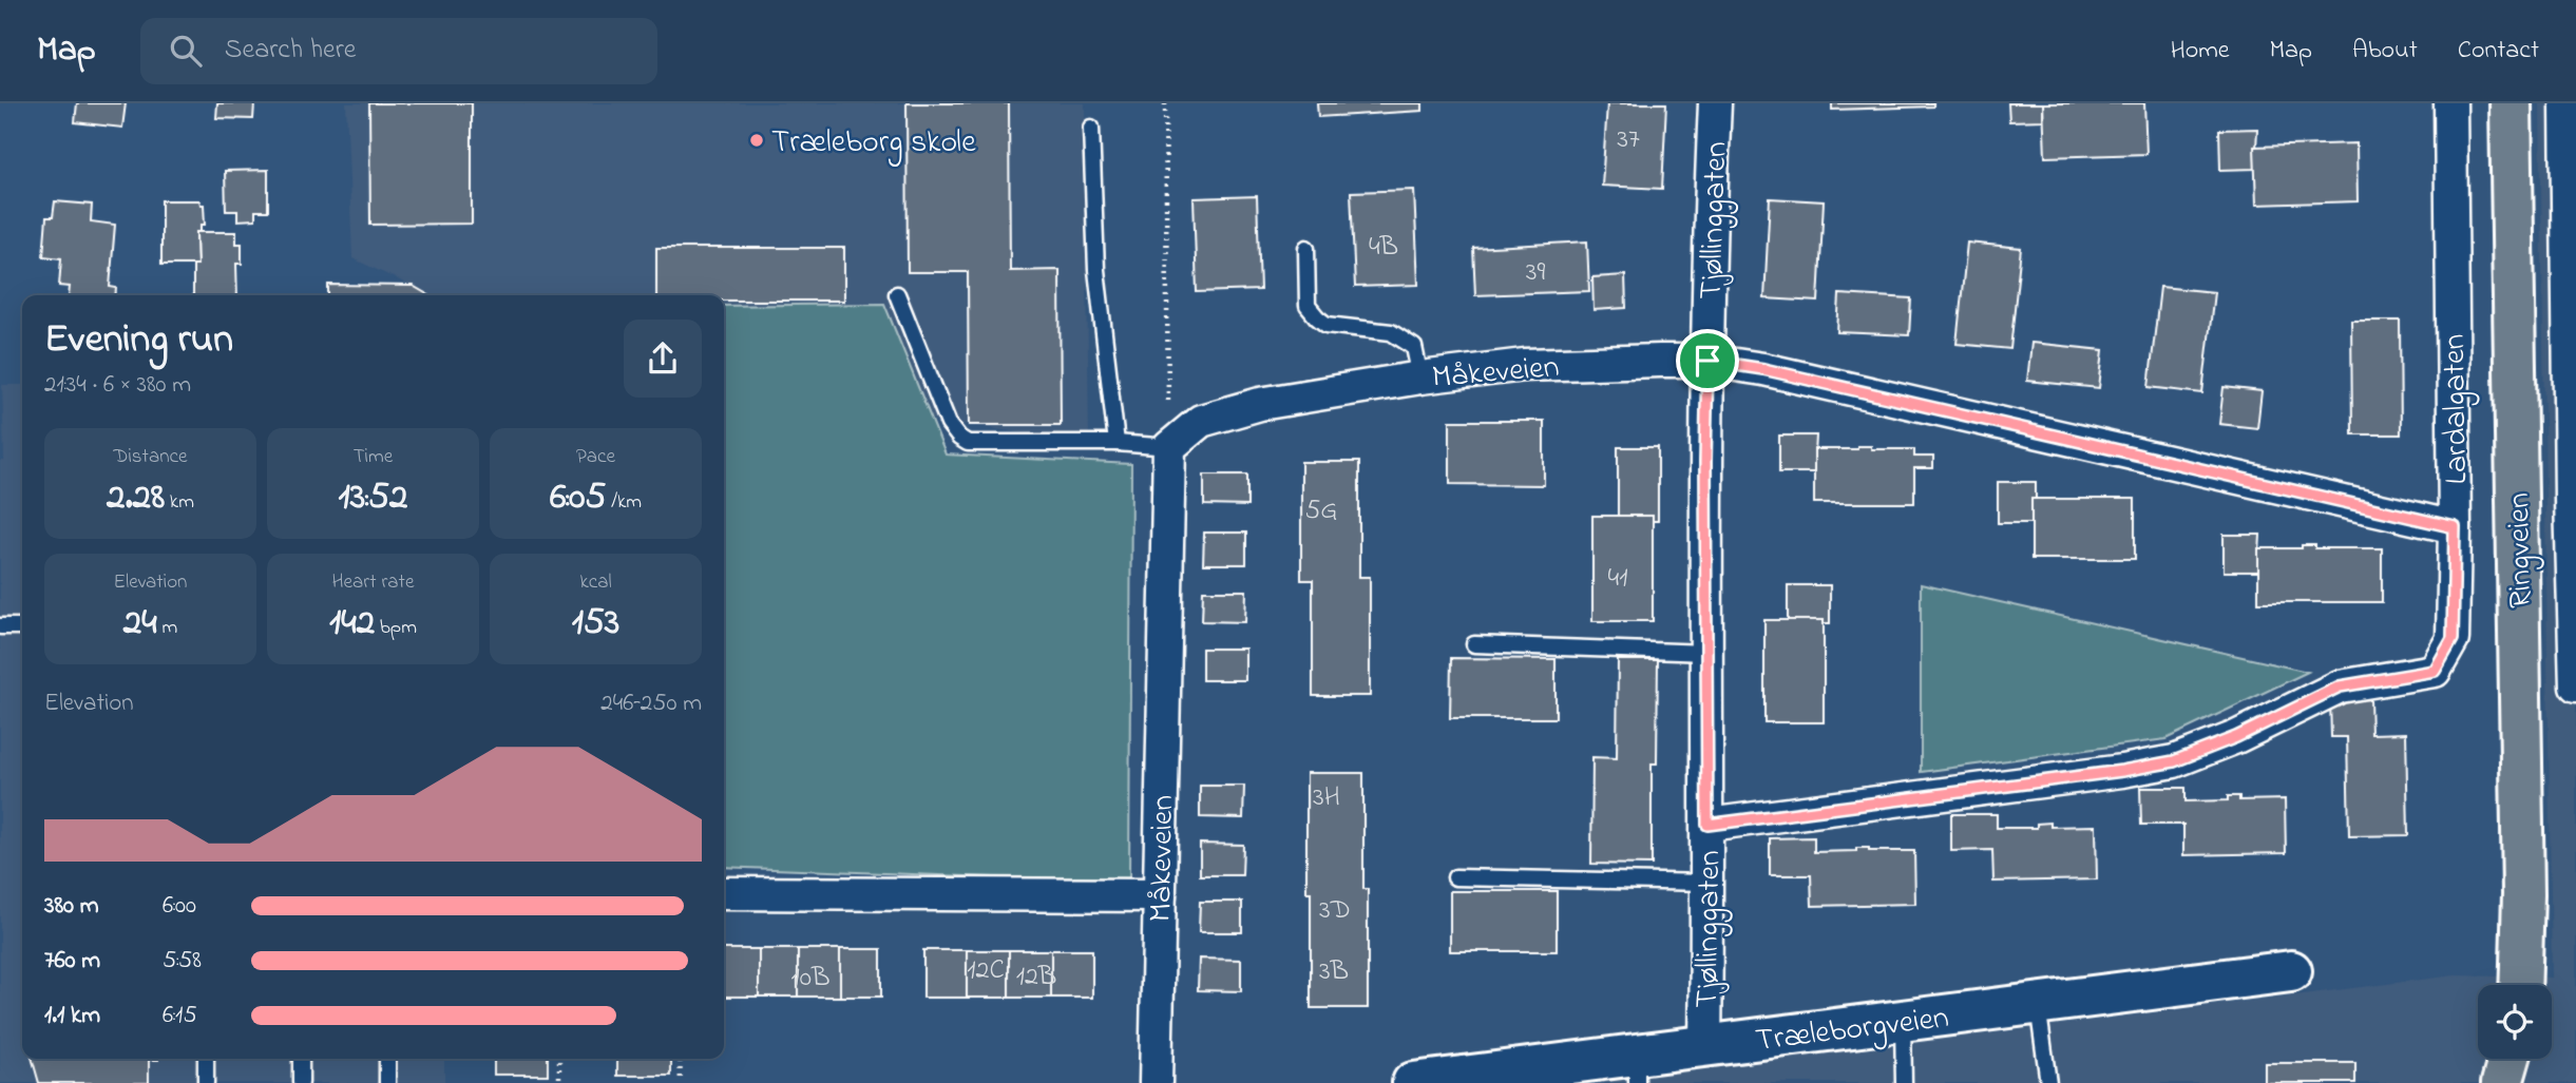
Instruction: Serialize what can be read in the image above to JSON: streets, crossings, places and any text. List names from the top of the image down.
{
  "streets": {
    "main road": ["Ringveien"],
    "street": [
      "Tjøllinggaten",
      "Måkeveien",
      "Lardalgaten",
      "Træleborgveien"
    ]
  },
  "crossings": [
    ["Tjøllinggaten", "Måkeveien"],
    ["Tjøllinggaten", "Lardalgaten"],
    ["Tjøllinggaten", "Træleborgveien"],
    ["Måkeveien", "Lardalgaten"]
  ],
  "places": ["Træleborg skole"],
  "house_numbers": [
    "37",
    "4B",
    "39",
    "5G",
    "41",
    "3H",
    "3D",
    "12C",
    "3B",
    "12B",
    "10B"
  ],
  "page": {
    "header": "Map",
    "search": "Search here",
    "nav": [
      "Home",
      "Map",
      "About",
      "Contact"
    ],
    "heading": ["Evening run", "21:34 · 6 × 380 m"],
    "stats": [
      ["Distance", "2.28 km"],
      ["Time", "13:52"],
      ["Pace", "6:05 /km"],
      ["Elevation", "24 m"],
      ["Heart rate", "142 bpm"],
      ["kcal", "153"]
    ],
    "chart": ["Elevation", "246–250 m"],
    "list": [
      {
        "name": "380 m",
        "note": "6:00"
      },
      {
        "name": "760 m",
        "note": "5:58"
      },
      {
        "name": "1.1 km",
        "note": "6:15"
      }
    ]
  }
}
